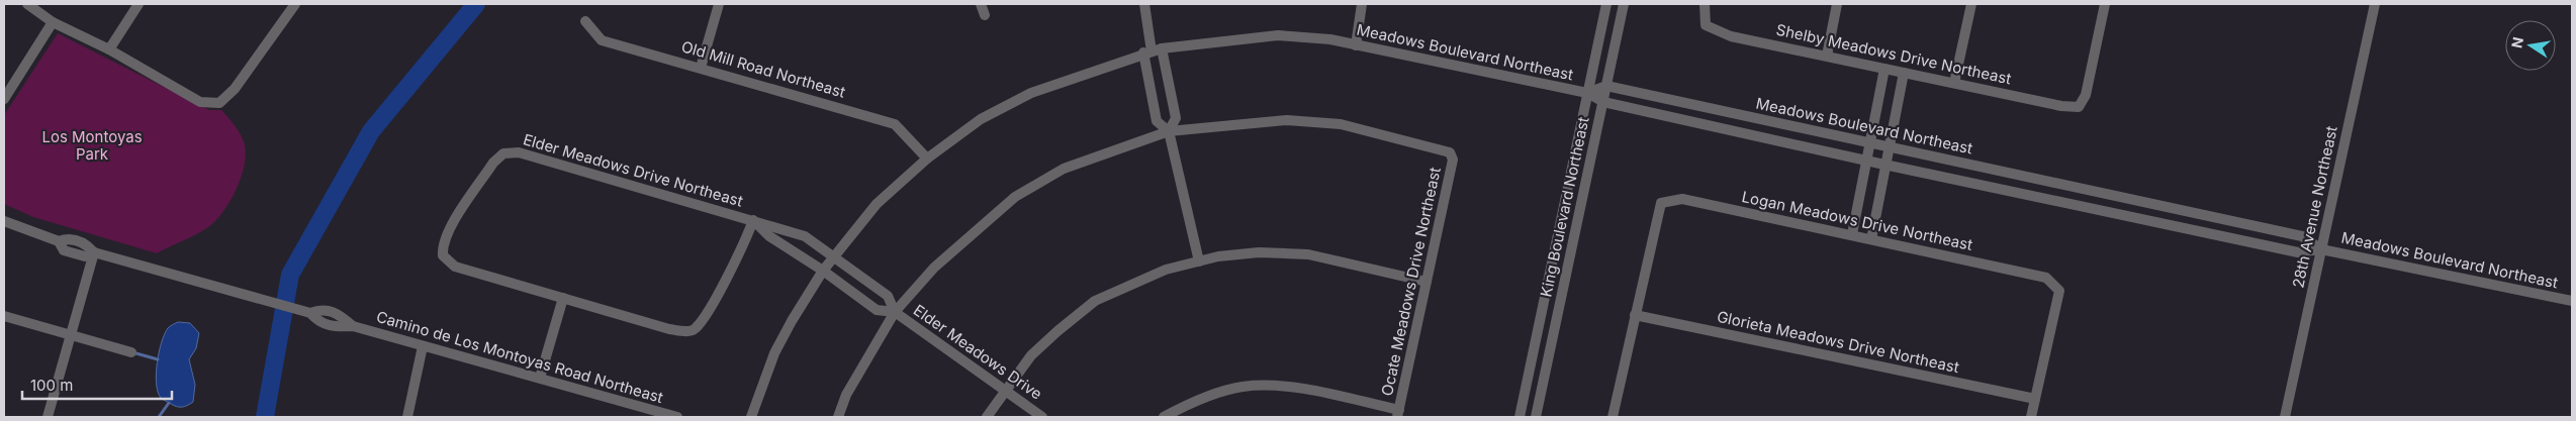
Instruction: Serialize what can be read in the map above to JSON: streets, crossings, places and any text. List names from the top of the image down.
{
  "streets": {
    "street": [
      "Meadows Boulevard Northeast",
      "Shelby Meadows Drive Northeast",
      "Old Mill Road Northeast",
      "Elder Meadows Drive Northeast",
      "King Boulevard Northeast",
      "28th Avenue Northeast",
      "Logan Meadows Drive Northeast",
      "Ocate Meadows Drive Northeast",
      "Glorieta Meadows Drive Northeast",
      "Elder Meadows Drive",
      "Camino de Los Montoyas Road Northeast"
    ]
  },
  "crossings": [
    ["Meadows Boulevard Northeast", "Old Mill Road Northeast"],
    ["Meadows Boulevard Northeast", "Elder Meadows Drive Northeast"],
    ["Meadows Boulevard Northeast", "King Boulevard Northeast"],
    ["Meadows Boulevard Northeast", "28th Avenue Northeast"],
    ["Elder Meadows Drive Northeast", "Elder Meadows Drive"],
    ["Logan Meadows Drive Northeast", "Glorieta Meadows Drive Northeast"]
  ],
  "parks": ["Los Montoyas Park"],
  "scale_bar": "100 m",
  "north": "left"
}
